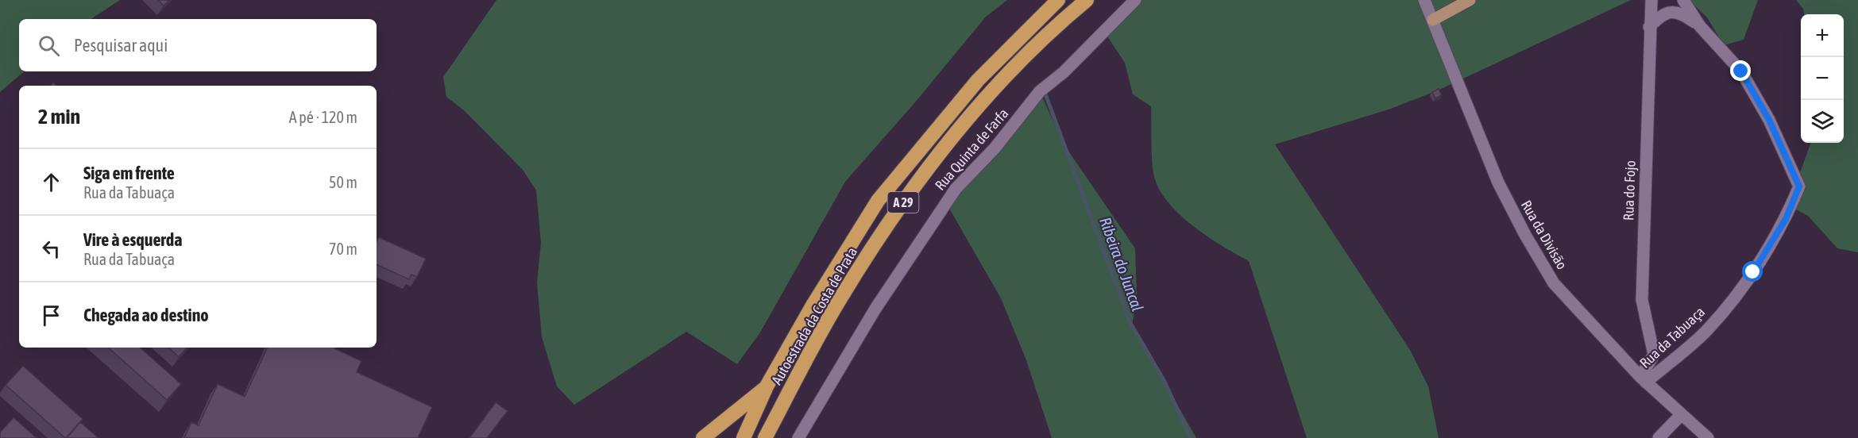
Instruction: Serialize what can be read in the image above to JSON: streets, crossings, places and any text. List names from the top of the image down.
{
  "streets": {
    "highway": ["A 29", "Autoestrada da Costa de Prata"],
    "street": [
      "Rua Quinta de Farfa",
      "Rua do Fojo",
      "Rua da Divisão",
      "Rua da Tabuaça"
    ]
  },
  "crossings": [
    ["Rua do Fojo", "Rua da Divisão"],
    ["Rua do Fojo", "Rua da Tabuaça"],
    ["Rua da Divisão", "Rua da Tabuaça"]
  ],
  "water": ["Ribeira do Juncal"],
  "page": {
    "map_buttons": ["+", "−"],
    "search": "Pesquisar aqui",
    "heading": ["2 min", "A pé · 120 m"],
    "list": [
      ["Siga em frente", "Rua da Tabuaça", "50 m"],
      ["Vire à esquerda", "Rua da Tabuaça", "70 m"],
      "Chegada ao destino"
    ]
  }
}
